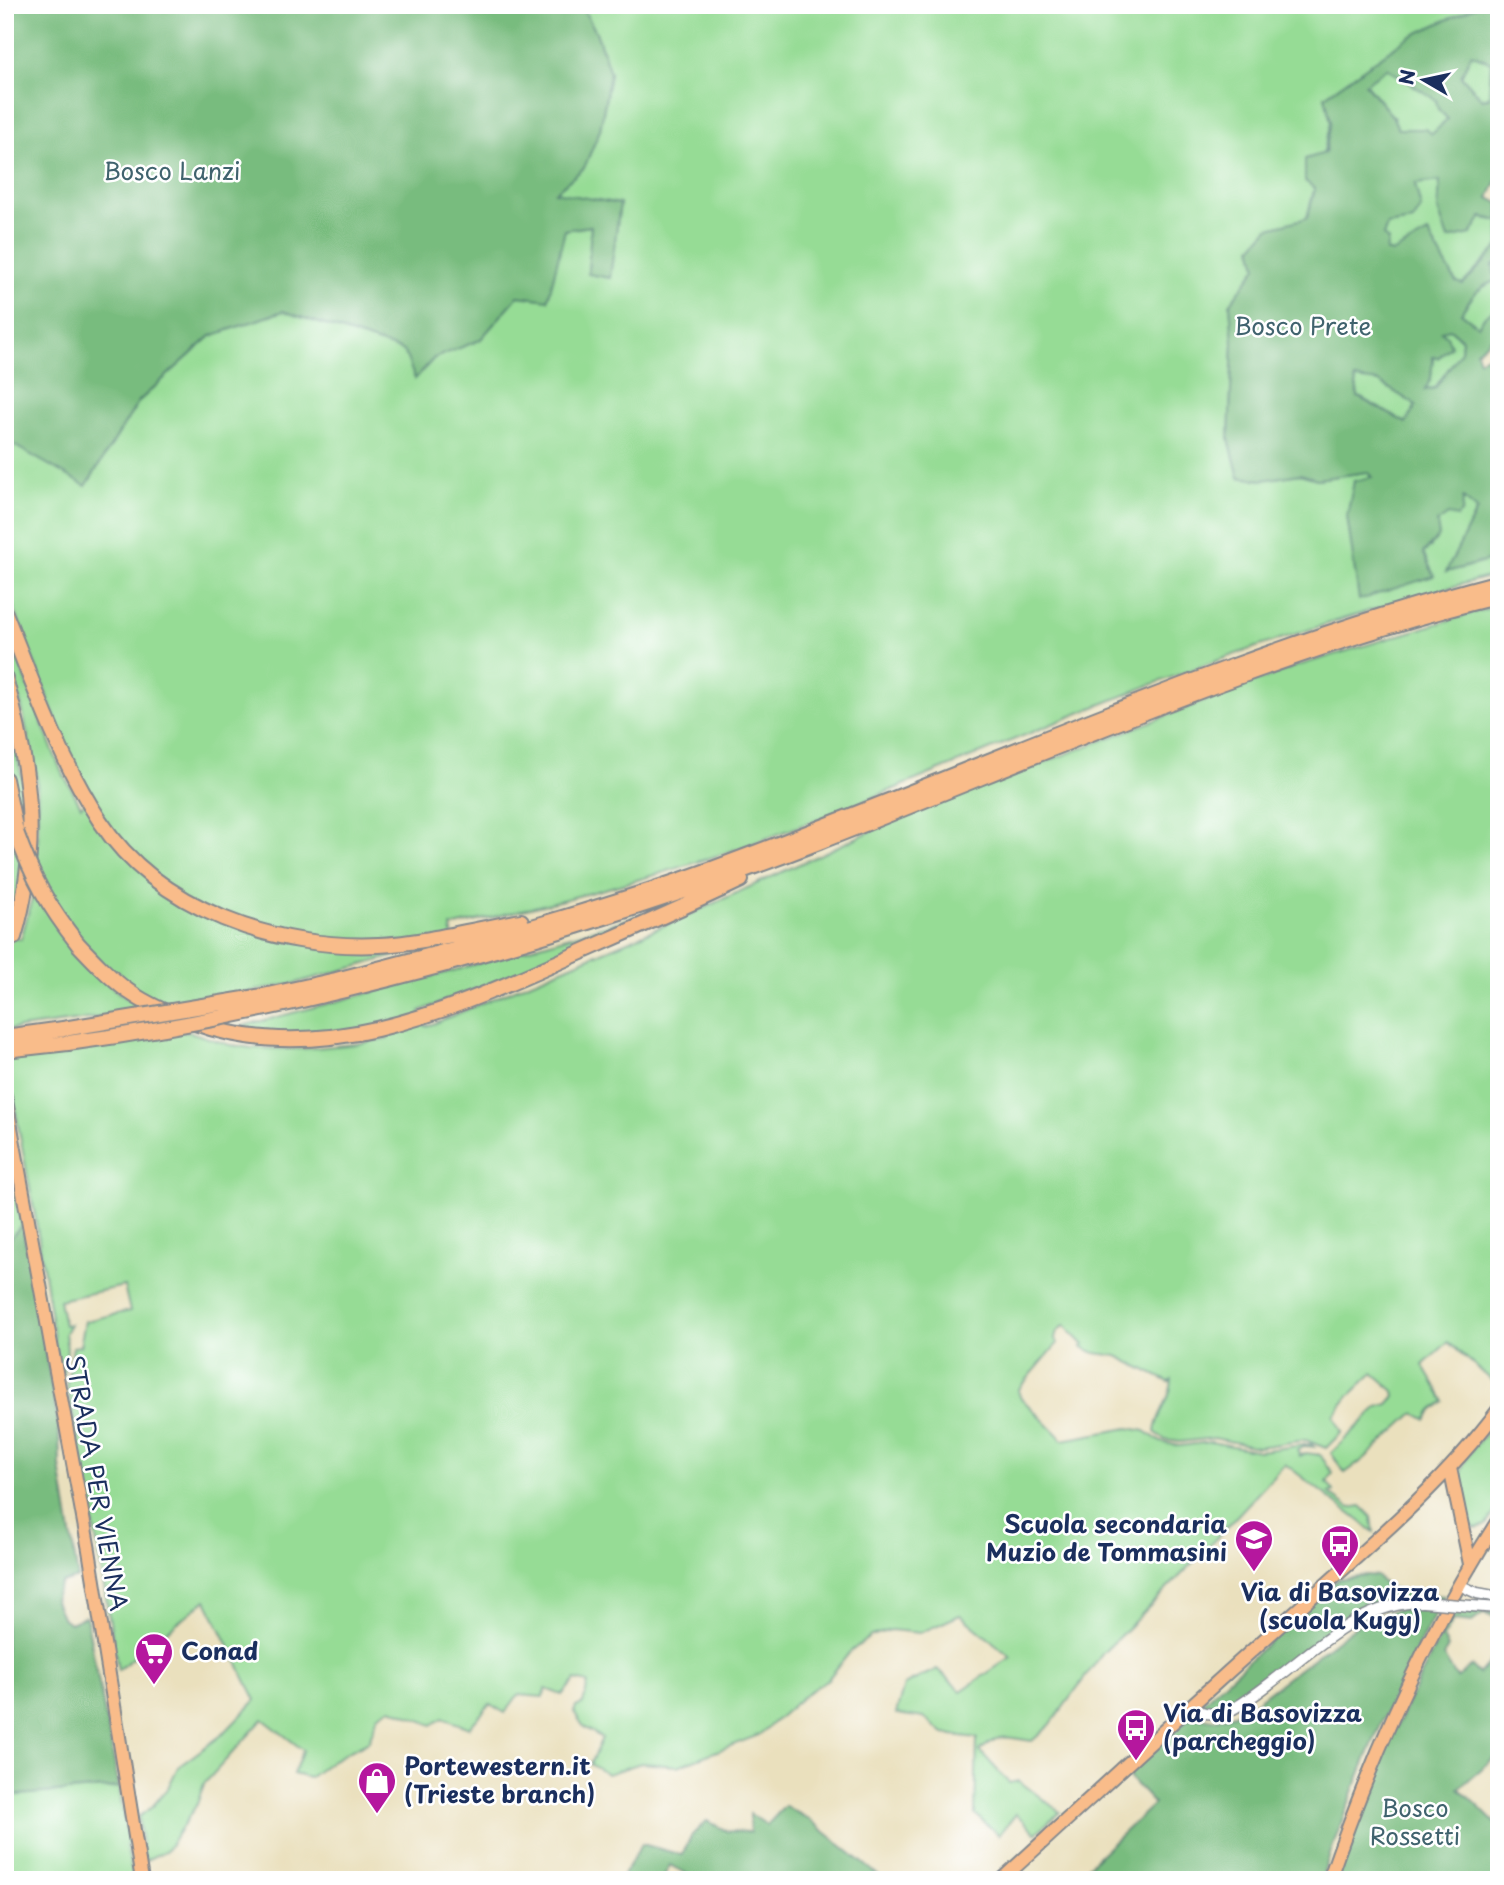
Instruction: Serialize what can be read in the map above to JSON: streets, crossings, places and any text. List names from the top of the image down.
{
  "streets": {
    "main road": ["STRADA PER VIENNA"]
  },
  "parks": ["Bosco Lanzi", "Bosco Prete", "Bosco Rossetti"],
  "places": {
    "school or university": ["Scuola secondaria Muzio de Tommasini"],
    "bus stop": ["Via di Basovizza (scuola Kugy)", "Via di Basovizza (parcheggio)"],
    "supermarket": ["Conad"],
    "shop": ["Portewestern.it (Trieste branch)"]
  },
  "north": "left"
}
